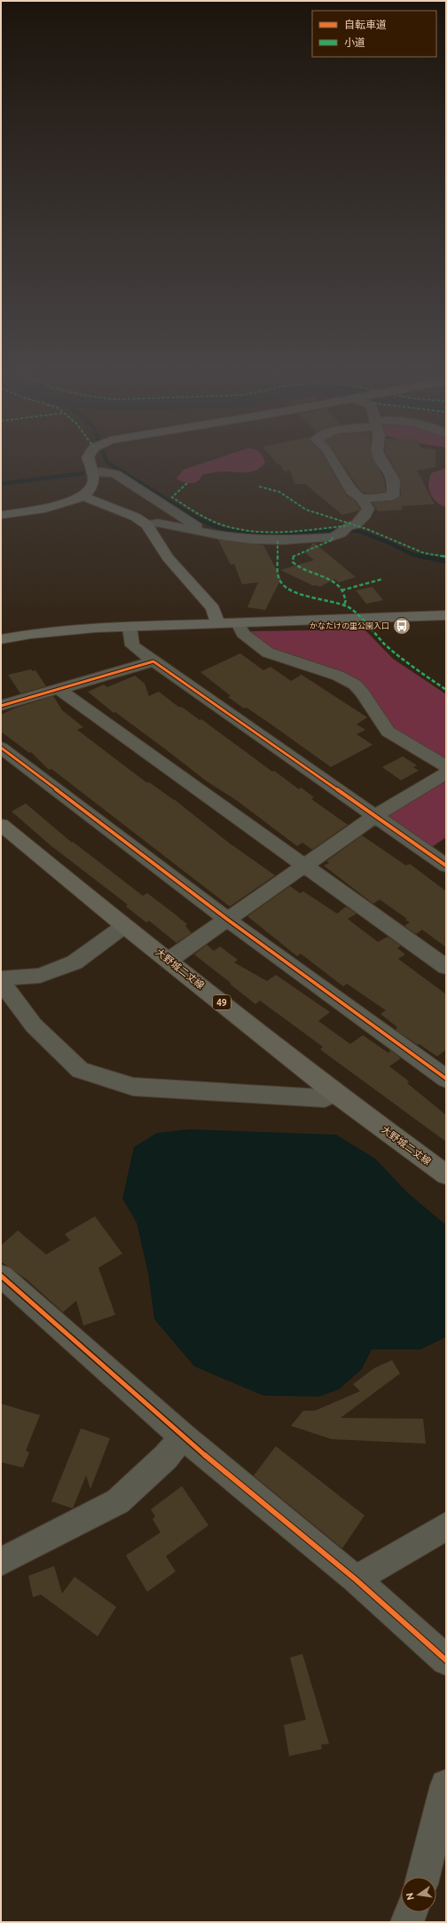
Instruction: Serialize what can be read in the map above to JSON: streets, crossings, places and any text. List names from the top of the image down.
{
  "streets": {
    "main road": ["大野城二丈線", "49"]
  },
  "places": {
    "bus stop": ["かなたけの里公園入口"]
  },
  "legend": ["自転車道", "小道"],
  "north": "left"
}
